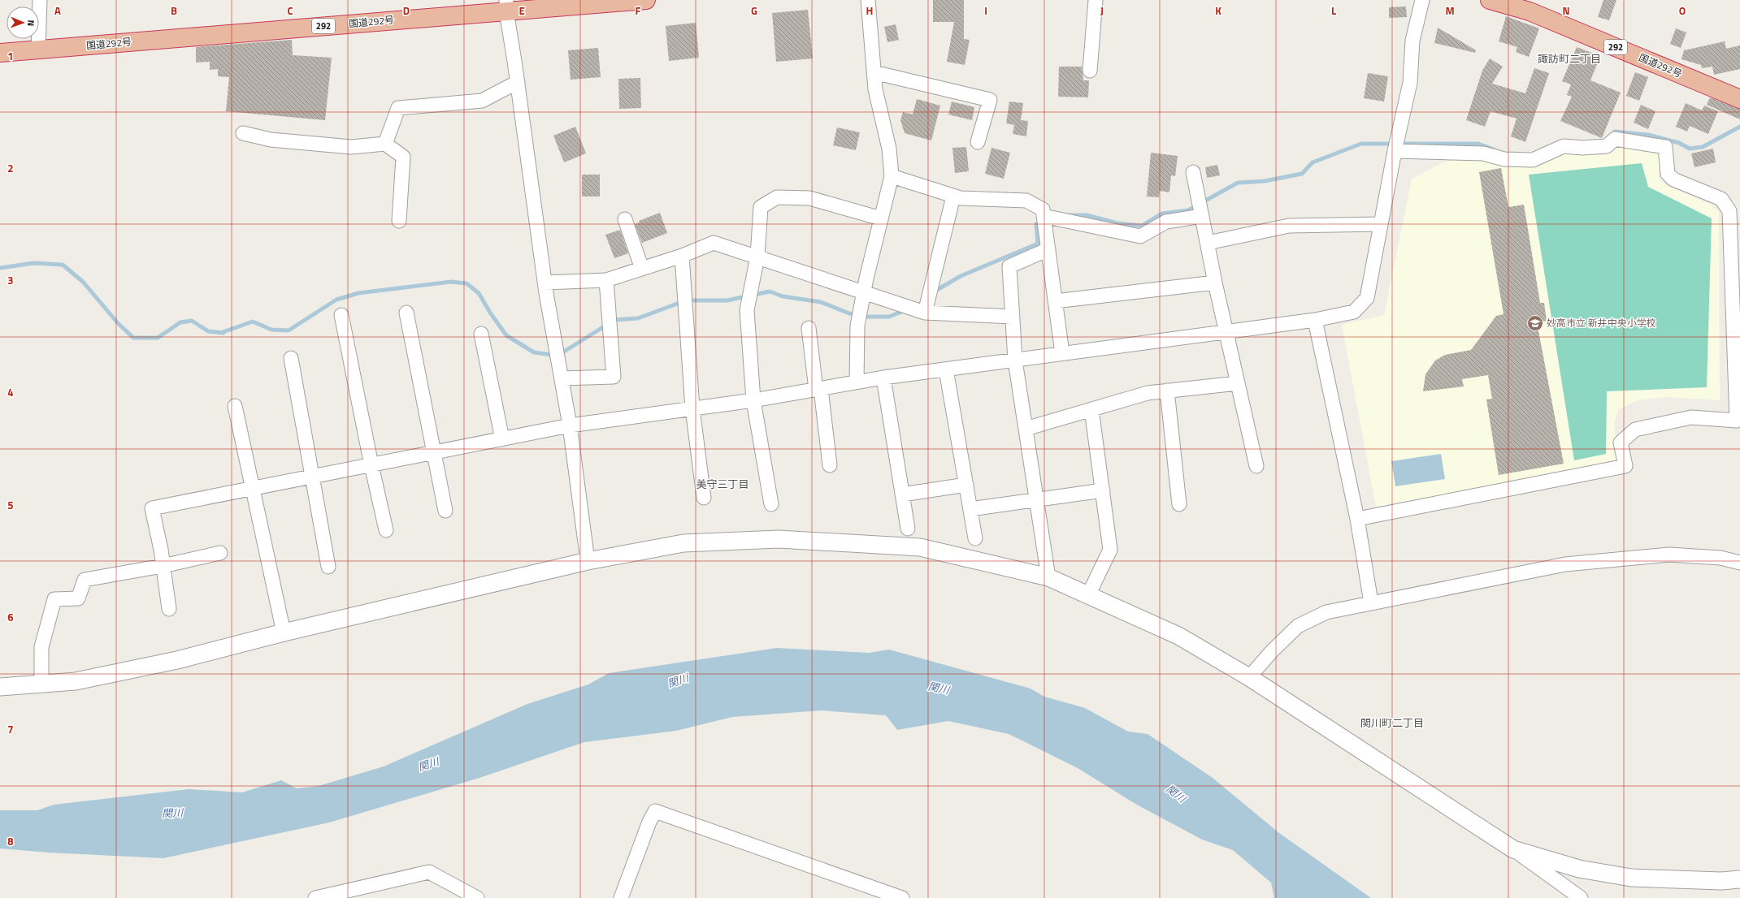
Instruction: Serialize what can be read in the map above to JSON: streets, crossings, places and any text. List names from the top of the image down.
{
  "streets": {
    "highway": ["国道292号", "292"]
  },
  "districts": ["諏訪町二丁目", "美守三丁目", "関川町二丁目"],
  "water": ["関川"],
  "places": {
    "school or university": ["妙高市立 新井中央小学校"]
  },
  "north": "right",
  "grid": {
    "columns": [
      "A",
      "B",
      "C",
      "D",
      "E",
      "F",
      "G",
      "H",
      "I",
      "J",
      "K",
      "L",
      "M",
      "N",
      "O"
    ],
    "rows": [
      "1",
      "2",
      "3",
      "4",
      "5",
      "6",
      "7",
      "8"
    ]
  }
}
